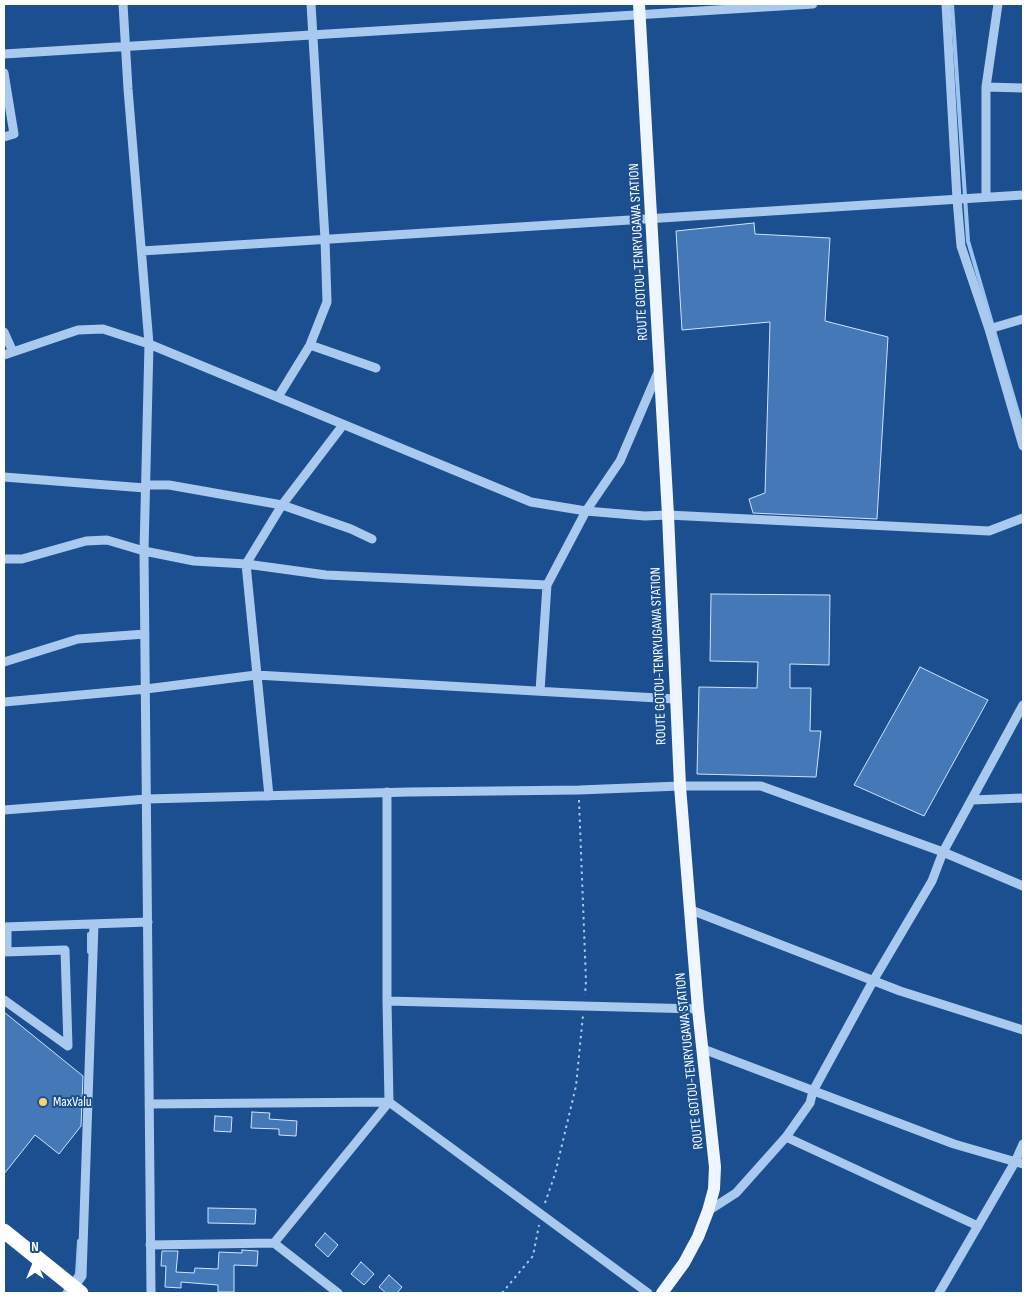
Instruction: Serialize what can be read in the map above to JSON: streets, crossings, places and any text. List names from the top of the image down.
{
  "streets": {
    "main road": ["ROUTE GOTOU-TENRYUGAWA STATION"]
  },
  "places": ["MaxValu"],
  "north": "top"
}
